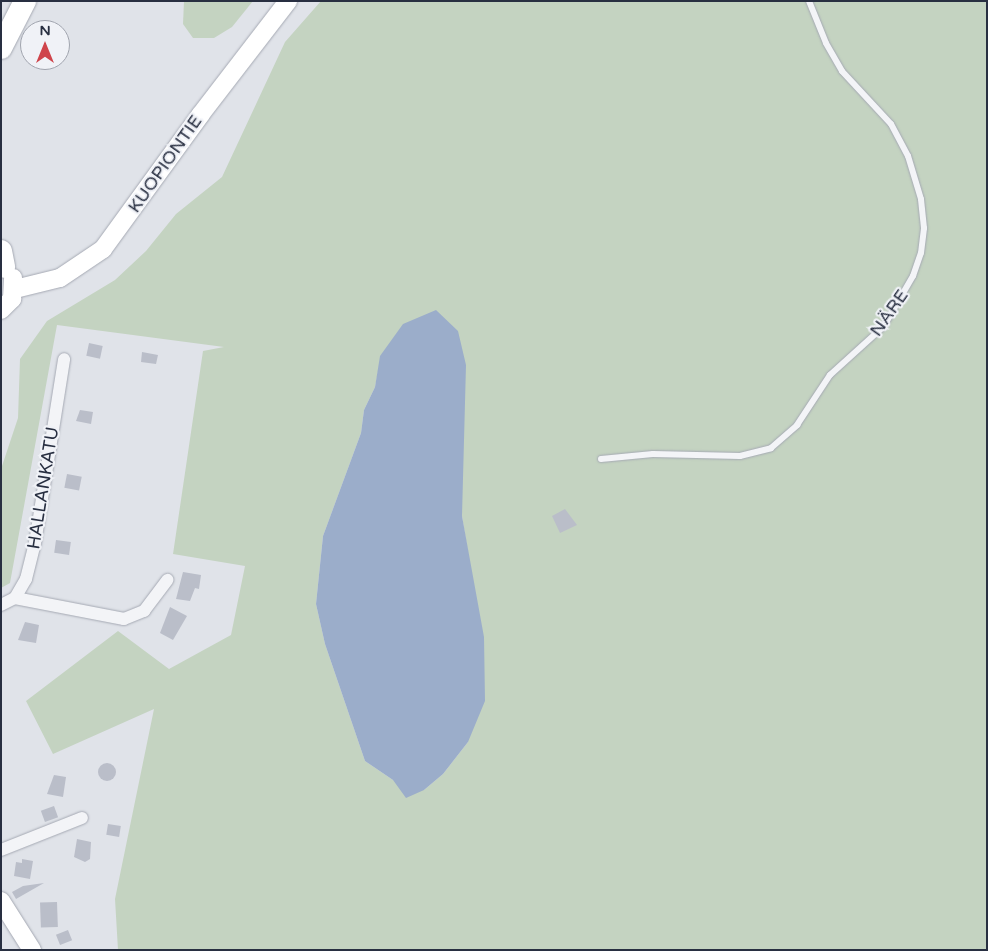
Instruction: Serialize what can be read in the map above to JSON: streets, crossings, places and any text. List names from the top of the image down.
{
  "streets": {
    "street": ["KUOPIONTIE", "HALLANKATU"],
    "lane": ["NÄRE"]
  },
  "north": "top"
}
